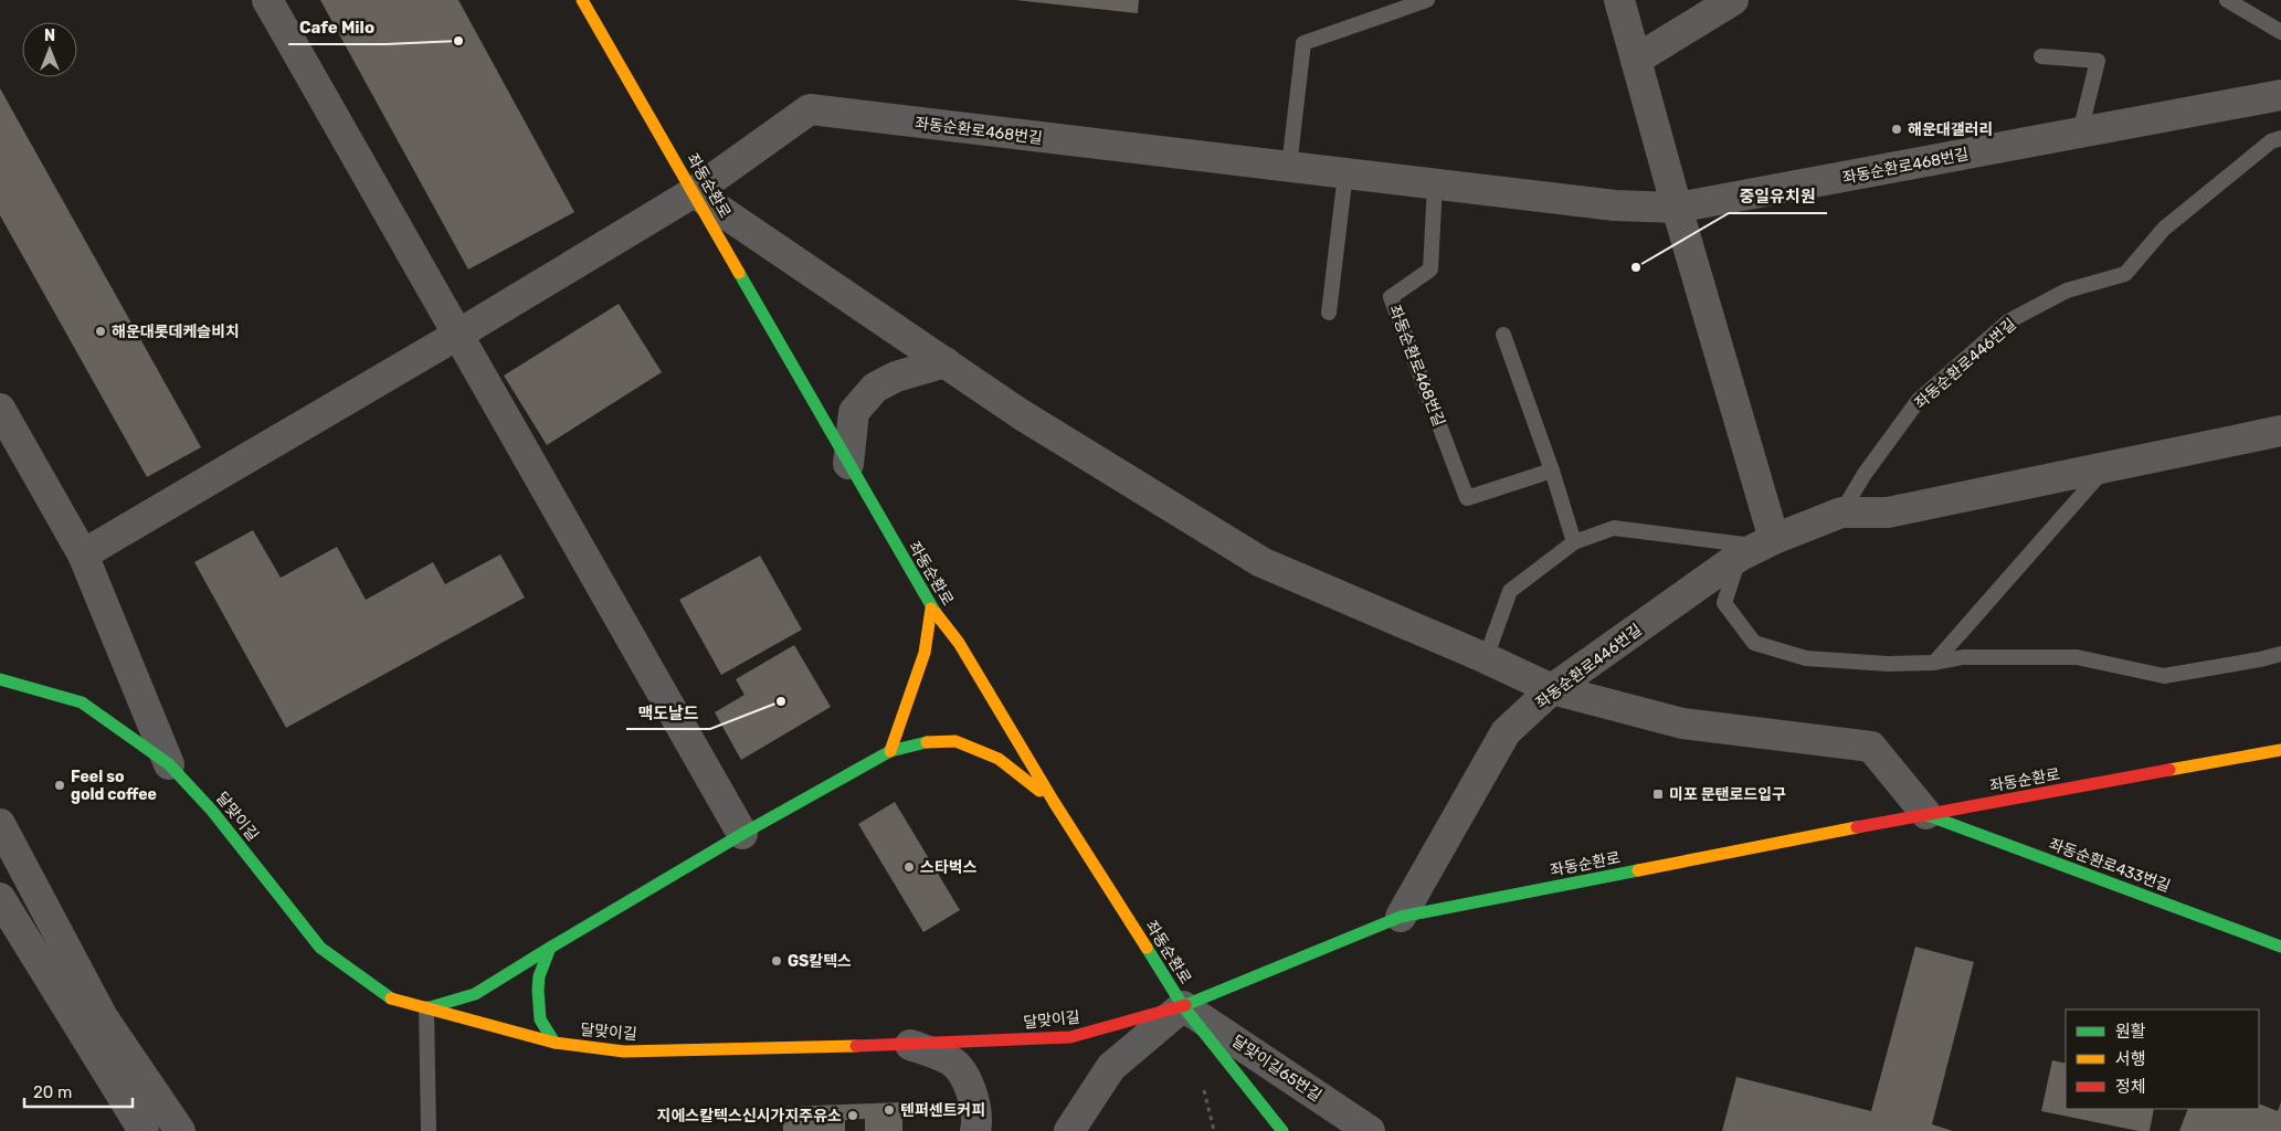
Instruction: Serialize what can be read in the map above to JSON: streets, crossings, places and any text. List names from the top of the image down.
{
  "streets": {
    "main road": ["좌동순환로", "달맞이길", "좌동순환로433번길"],
    "street": ["좌동순환로468번길", "좌동순환로446번길", "달맞이길65번길"]
  },
  "crossings": [
    ["좌동순환로468번길", "좌동순환로"],
    ["좌동순환로", "좌동순환로446번길"],
    ["좌동순환로", "달맞이길"],
    ["좌동순환로", "좌동순환로433번길"],
    ["좌동순환로", "달맞이길65번길"],
    ["달맞이길", "달맞이길65번길"]
  ],
  "places": {
    "other": [
      "Cafe Milo",
      "해운대갤러리",
      "중일유치원",
      "해운대롯데케슬비치",
      "맥도날드",
      "Feel so gold coffee",
      "스타벅스",
      "GS칼텍스",
      "텐퍼센트커피",
      "지에스칼텍스신시가지주유소"
    ],
    "transit": ["미포 문탠로드입구"]
  },
  "legend": ["원활", "서행", "정체"],
  "scale_bar": "20 m",
  "north": "top"
}
